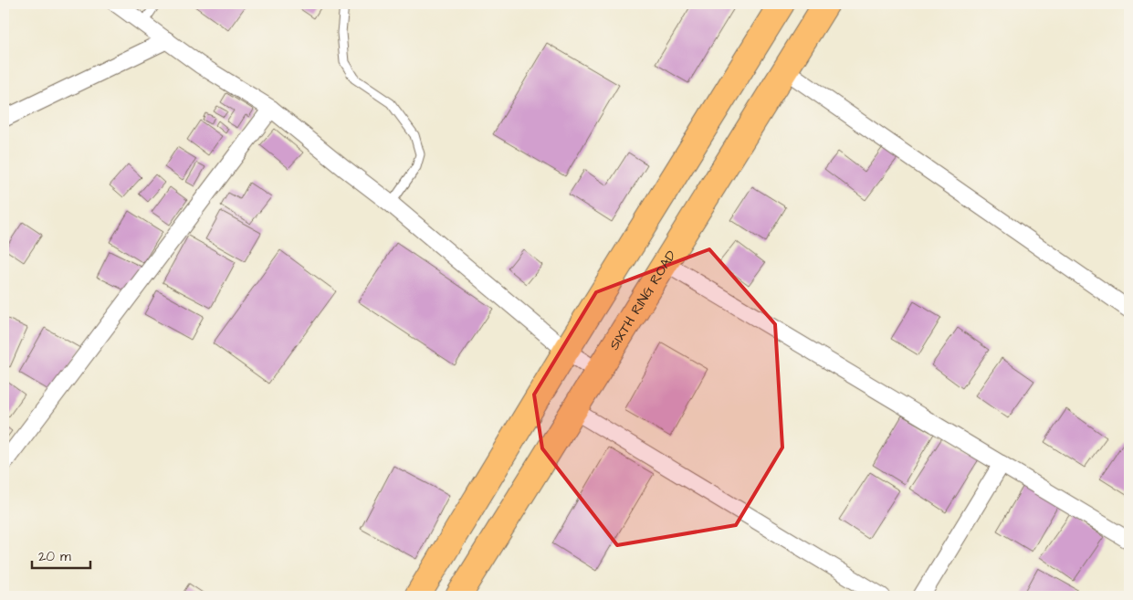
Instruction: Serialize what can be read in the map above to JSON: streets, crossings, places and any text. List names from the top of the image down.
{
  "streets": {
    "highway": ["SIXTH RING ROAD"]
  },
  "scale_bar": "20 m"
}
